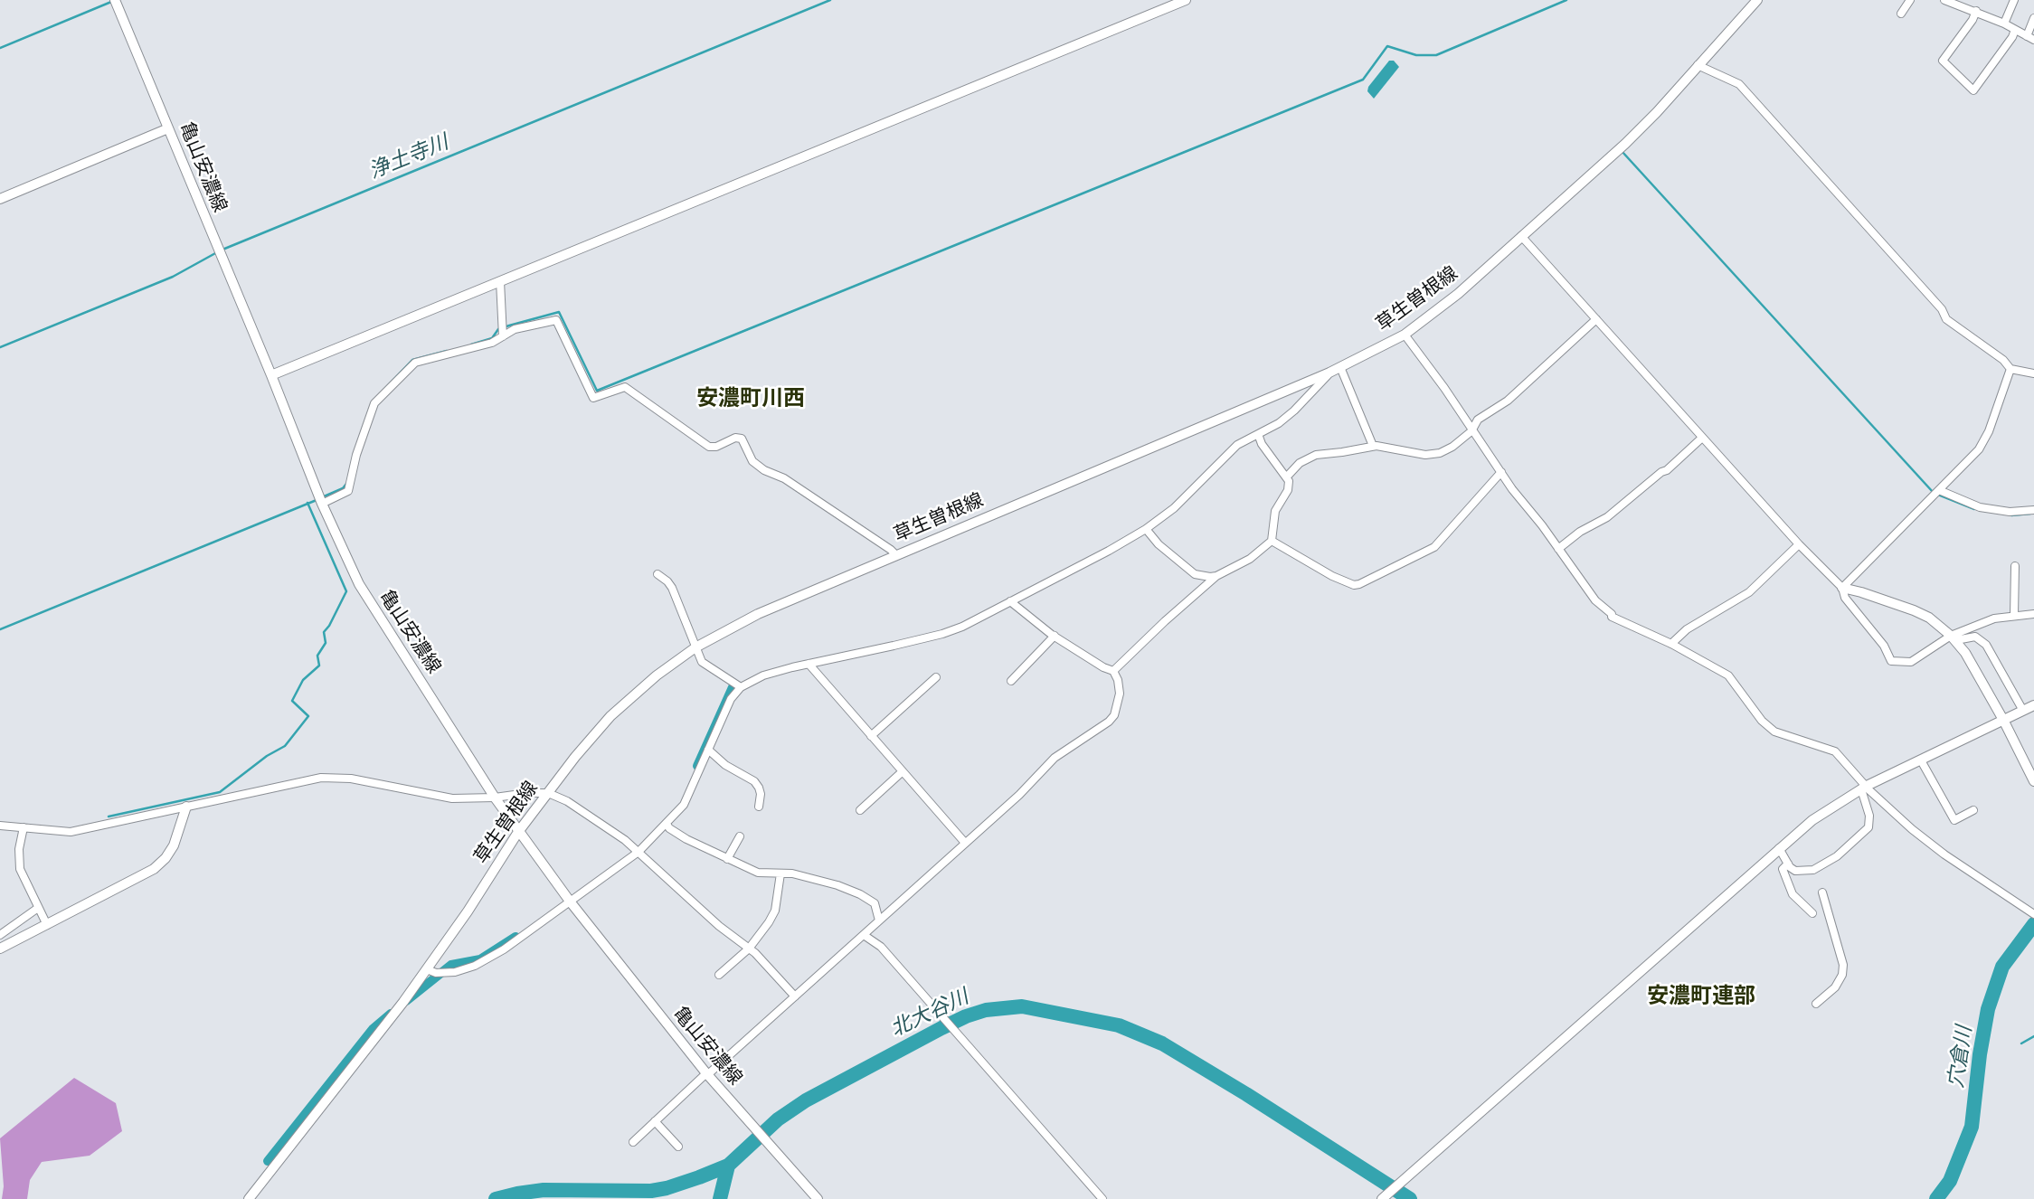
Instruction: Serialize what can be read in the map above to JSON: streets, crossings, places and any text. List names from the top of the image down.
{
  "streets": {
    "main road": ["亀山安濃線", "草生曽根線"]
  },
  "crossings": [
    ["亀山安濃線", "草生曽根線"]
  ],
  "districts": ["安濃町川西", "安濃町連部"],
  "water": ["浄土寺川", "北大谷川", "穴倉川"]
}
